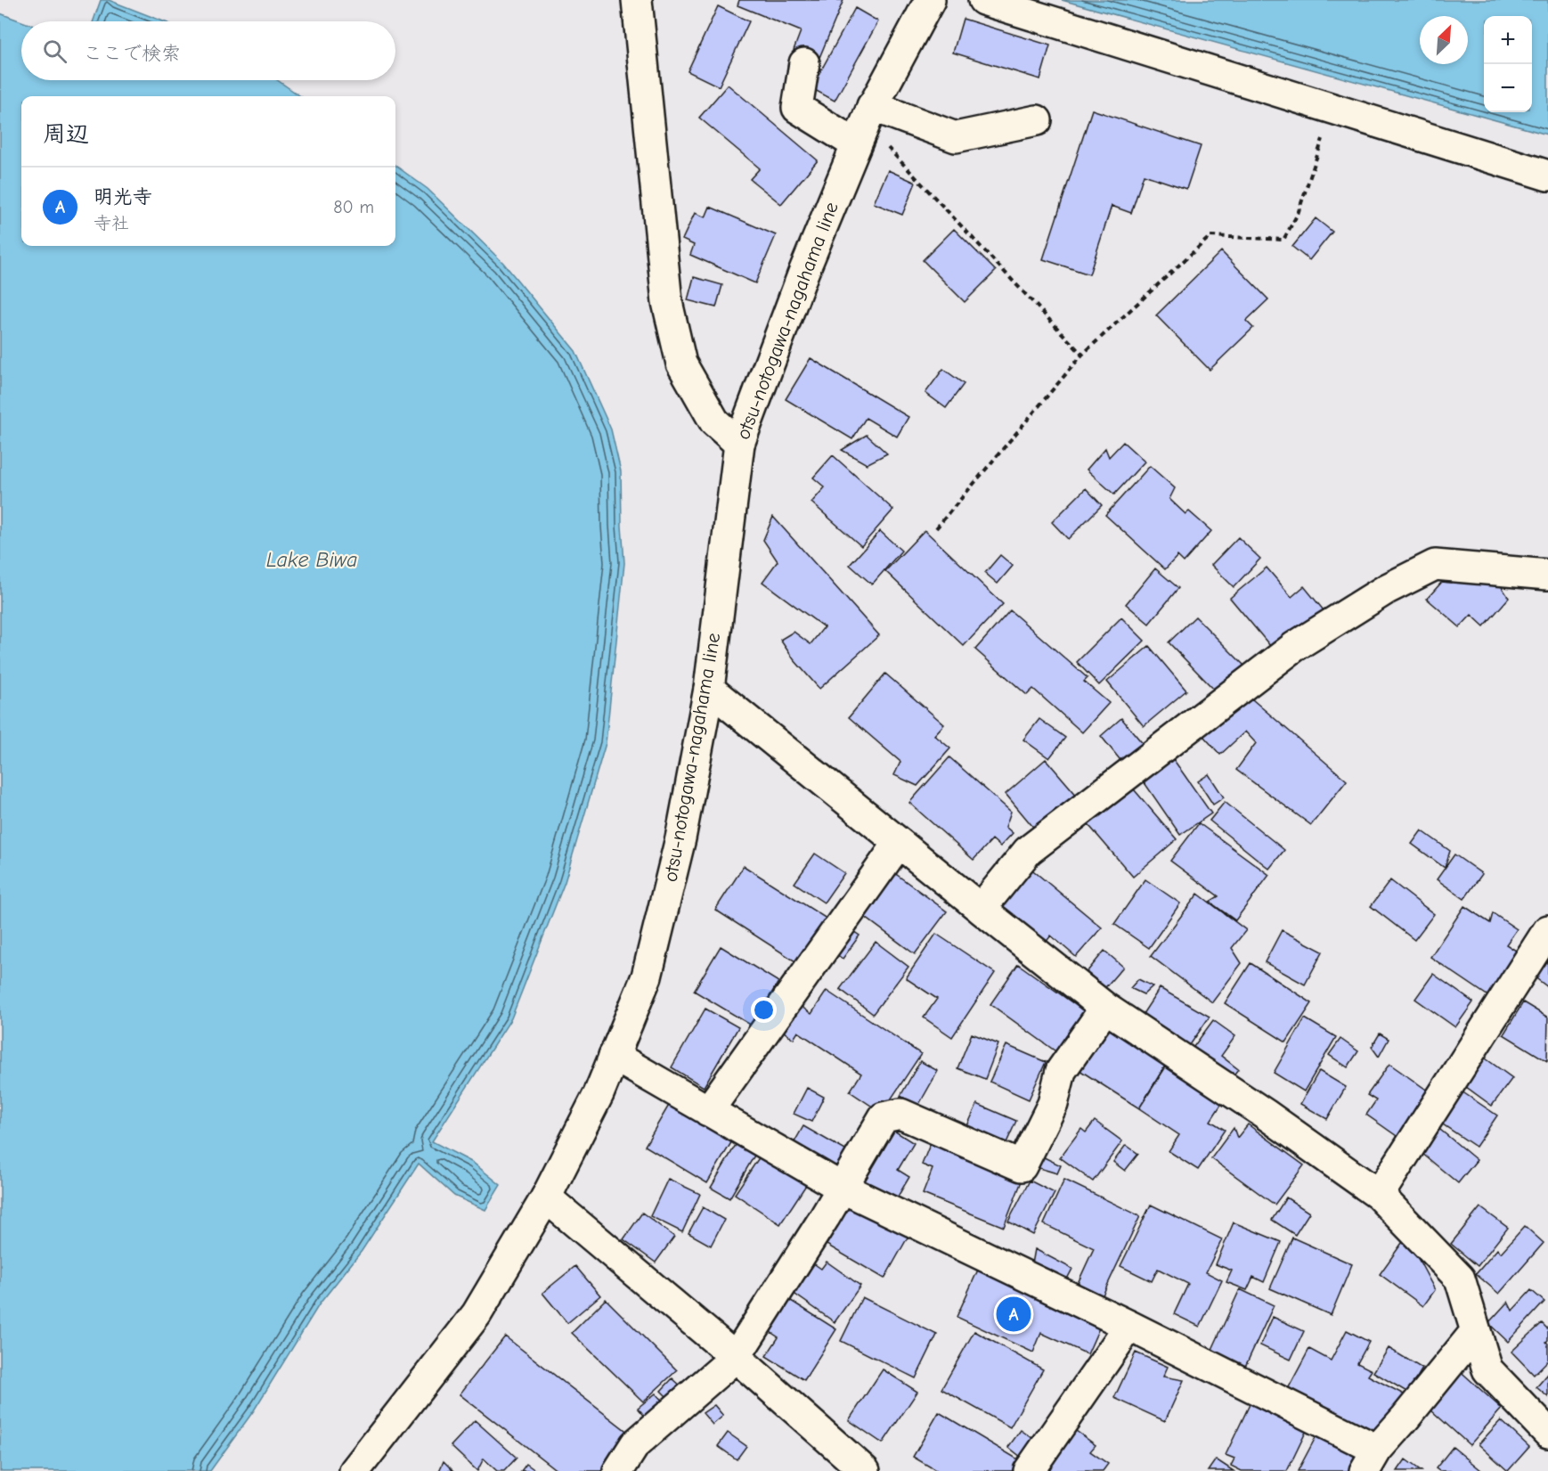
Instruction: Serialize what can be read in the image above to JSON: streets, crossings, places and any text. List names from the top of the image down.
{
  "streets": {
    "street": ["otsu-notogawa-nagahama line"]
  },
  "water": ["Lake Biwa"],
  "north": "top right",
  "page": {
    "map_buttons": ["+", "−"],
    "search": "ここで検索",
    "heading": "周辺",
    "list": [
      {
        "mark": "A",
        "name": "明光寺",
        "note": "寺社",
        "value": "80 m"
      }
    ],
    "pins": "A"
  }
}
